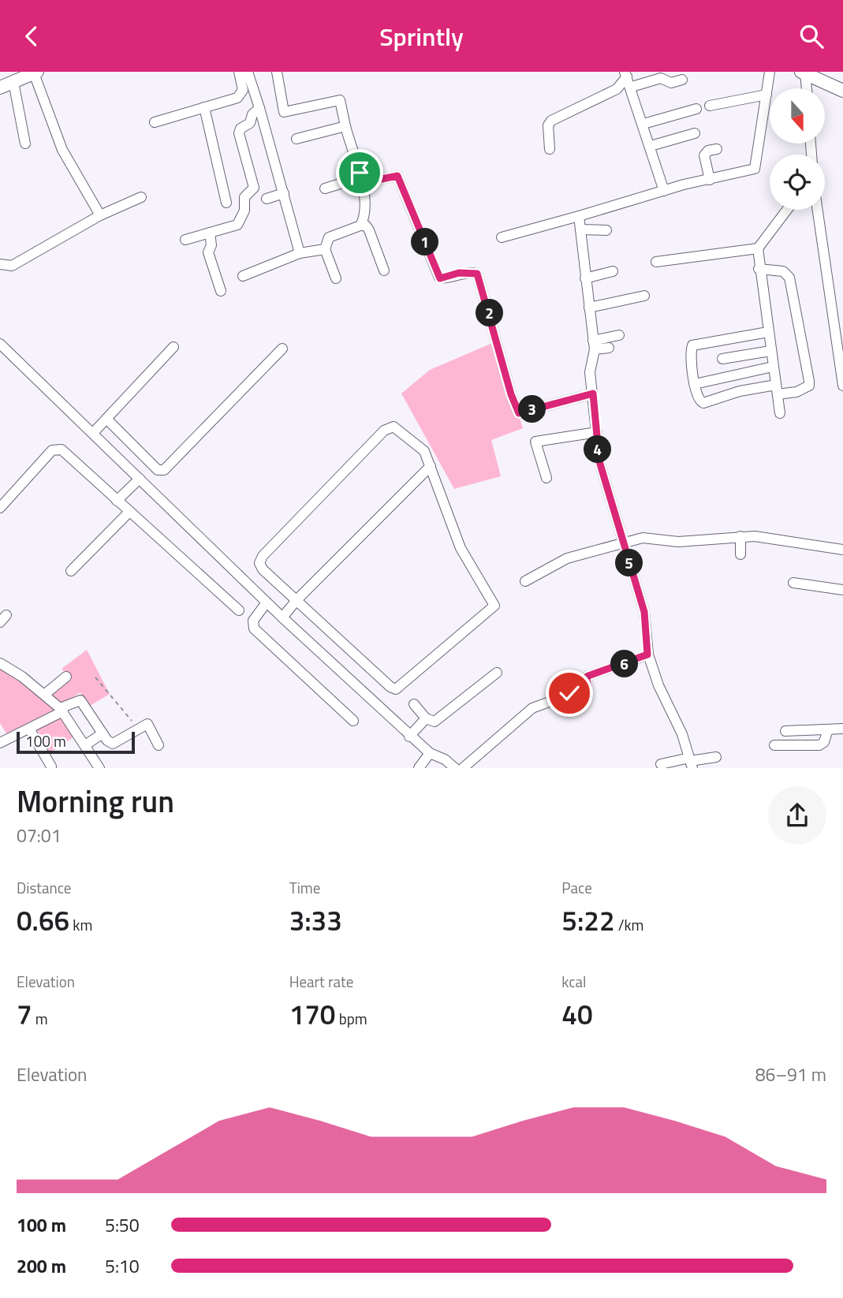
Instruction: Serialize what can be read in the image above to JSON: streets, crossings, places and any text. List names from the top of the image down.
{
  "scale_bar": "100 m",
  "north": "bottom",
  "page": {
    "header": "Sprintly",
    "pins": [
      "1",
      "2",
      "3",
      "4",
      "5",
      "6"
    ],
    "scale": "100 m",
    "heading": ["Morning run", "07:01"],
    "stats": [
      ["Distance", "0.66 km"],
      ["Time", "3:33"],
      ["Pace", "5:22 /km"],
      ["Elevation", "7 m"],
      ["Heart rate", "170 bpm"],
      ["kcal", "40"]
    ],
    "chart": ["Elevation", "86–91 m"],
    "list": [
      {
        "name": "100 m",
        "note": "5:50"
      },
      {
        "name": "200 m",
        "note": "5:10"
      }
    ]
  }
}
